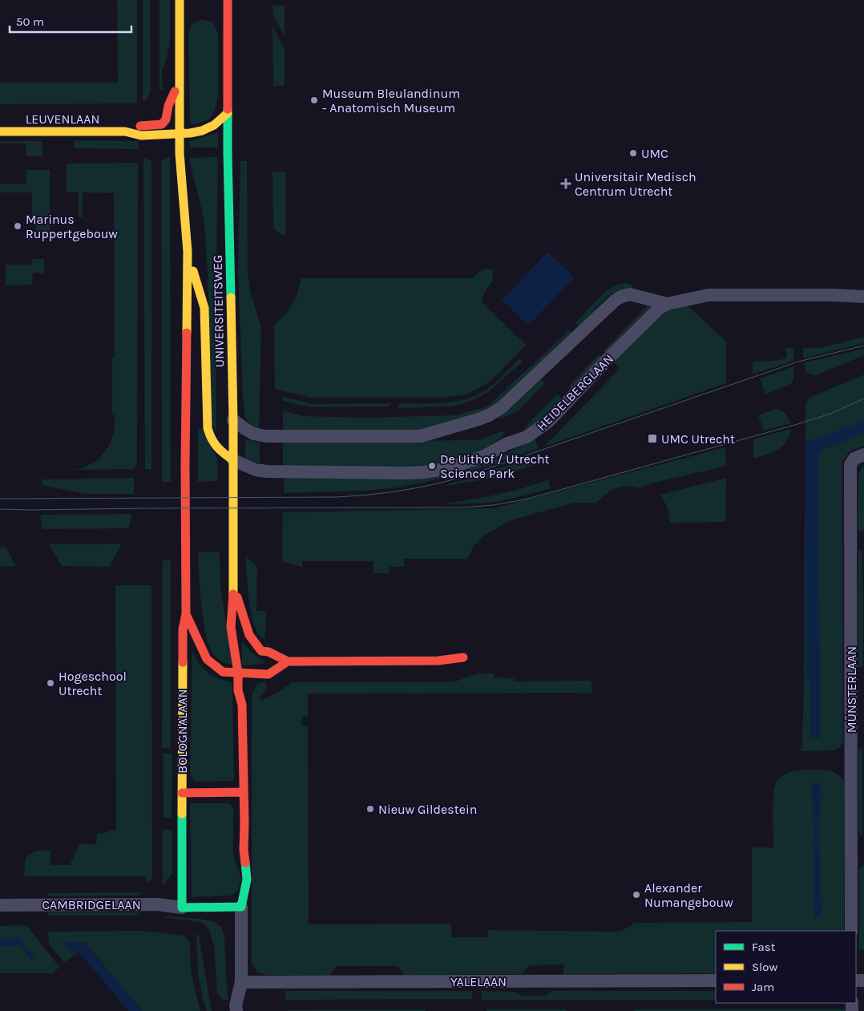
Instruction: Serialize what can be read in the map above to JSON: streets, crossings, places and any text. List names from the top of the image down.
{
  "streets": {
    "street": [
      "LEUVENLAAN",
      "UNIVERSITEITSWEG",
      "HEIDELBERGLAAN",
      "MÜNSTERLAAN",
      "BOLOGNALAAN",
      "CAMBRIDGELAAN",
      "YALELAAN"
    ]
  },
  "crossings": [
    ["UNIVERSITEITSWEG", "HEIDELBERGLAAN"],
    ["BOLOGNALAAN", "CAMBRIDGELAAN"]
  ],
  "places": {
    "other": [
      "Museum Bleulandinum - Anatomisch Museum",
      "UMC",
      "Marinus Ruppertgebouw",
      "De Uithof / Utrecht Science Park",
      "Hogeschool Utrecht",
      "Nieuw Gildestein",
      "Alexander Numangebouw"
    ],
    "health": ["Universitair Medisch Centrum Utrecht"],
    "transit": ["UMC Utrecht"]
  },
  "legend": ["Fast", "Slow", "Jam"],
  "scale_bar": "50 m"
}
